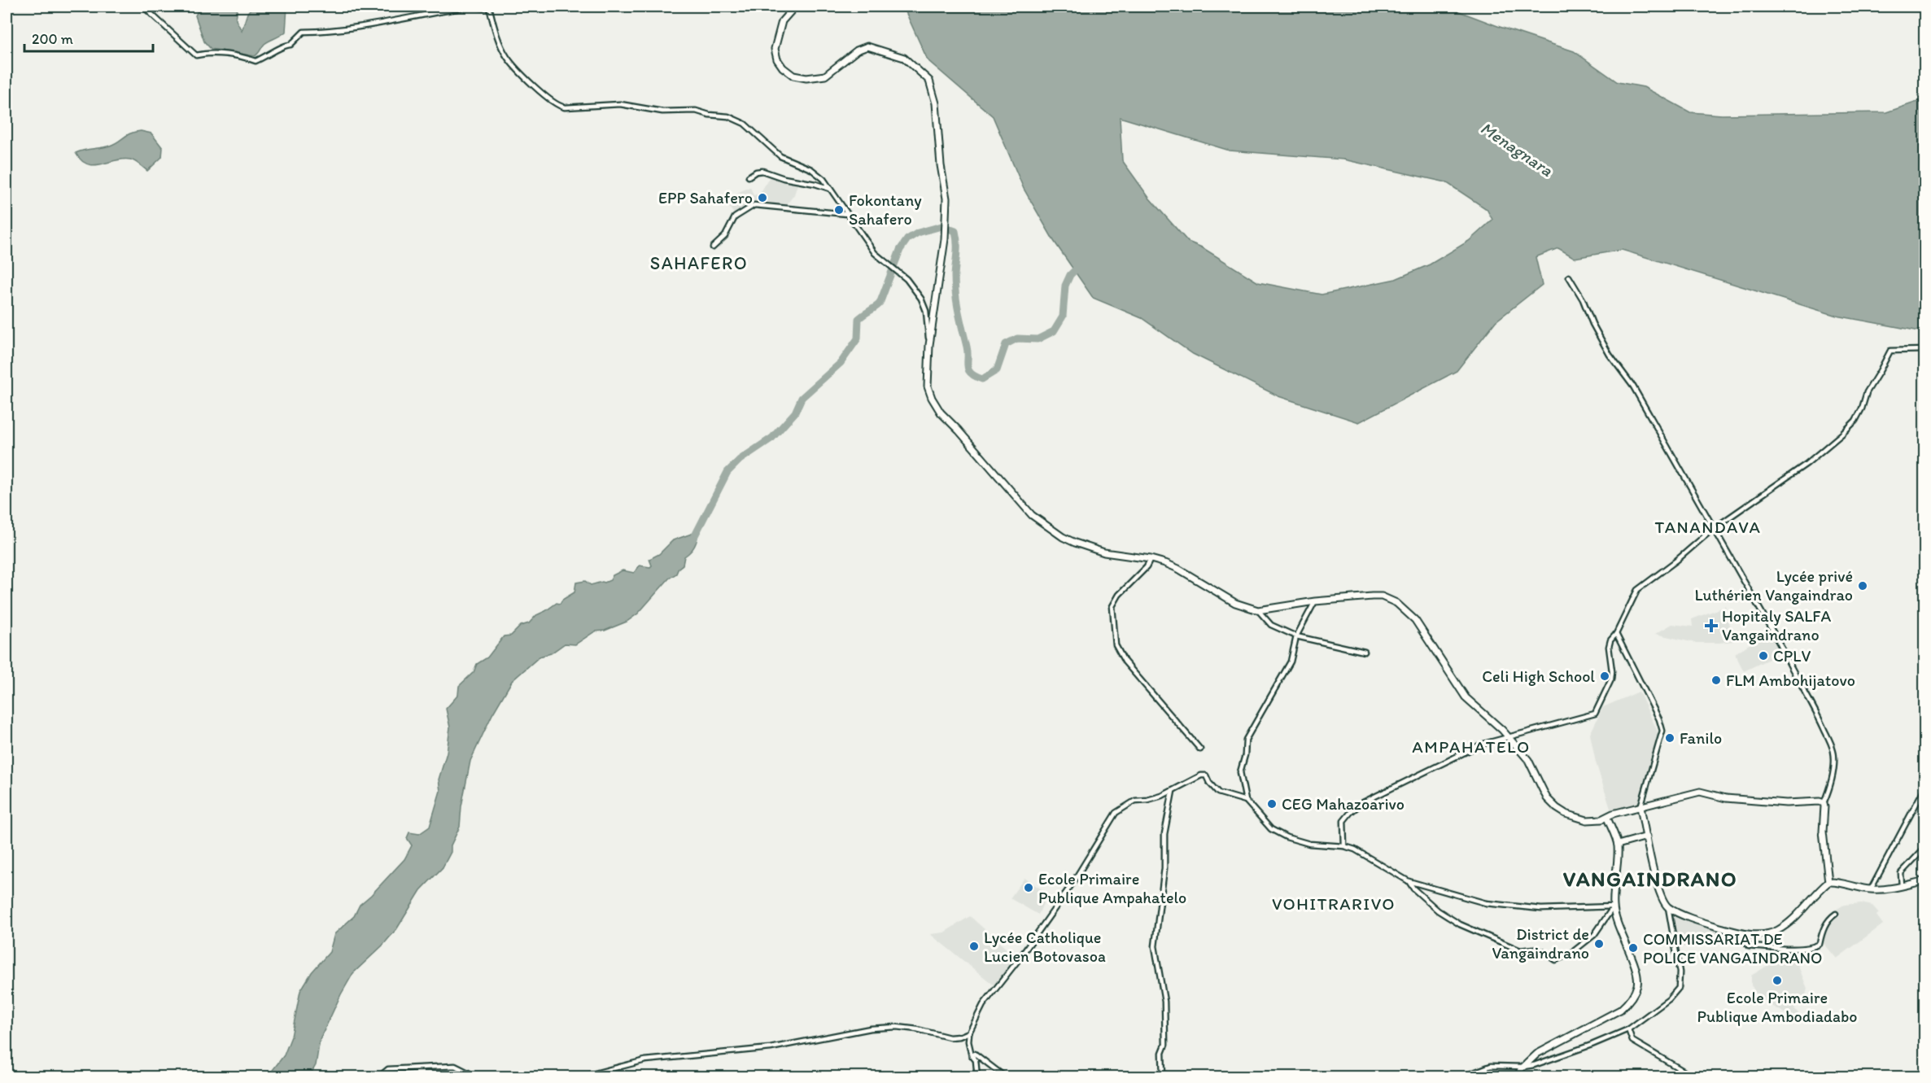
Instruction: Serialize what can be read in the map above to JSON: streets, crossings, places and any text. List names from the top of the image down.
{
  "districts": [
    "SAHAFERO",
    "TANANDAVA",
    "AMPAHATELO",
    "VANGAINDRANO",
    "VOHITRARIVO"
  ],
  "water": ["Menagnara"],
  "places": {
    "other": [
      "EPP Sahafero",
      "Fokontany Sahafero",
      "Lycée privé Luthérien Vangaindrao",
      "CPLV",
      "Celi High School",
      "FLM Ambohijatovo",
      "Fanilo",
      "CEG Mahazoarivo",
      "Ecole Primaire Publique Ampahatelo",
      "District de Vangaindrano",
      "Lycée Catholique Lucien Botovasoa",
      "COMMISSARIAT DE POLICE VANGAINDRANO",
      "Ecole Primaire Publique Ambodiadabo"
    ],
    "health": ["Hopitaly SALFA Vangaindrano"]
  },
  "scale_bar": "200 m"
}
